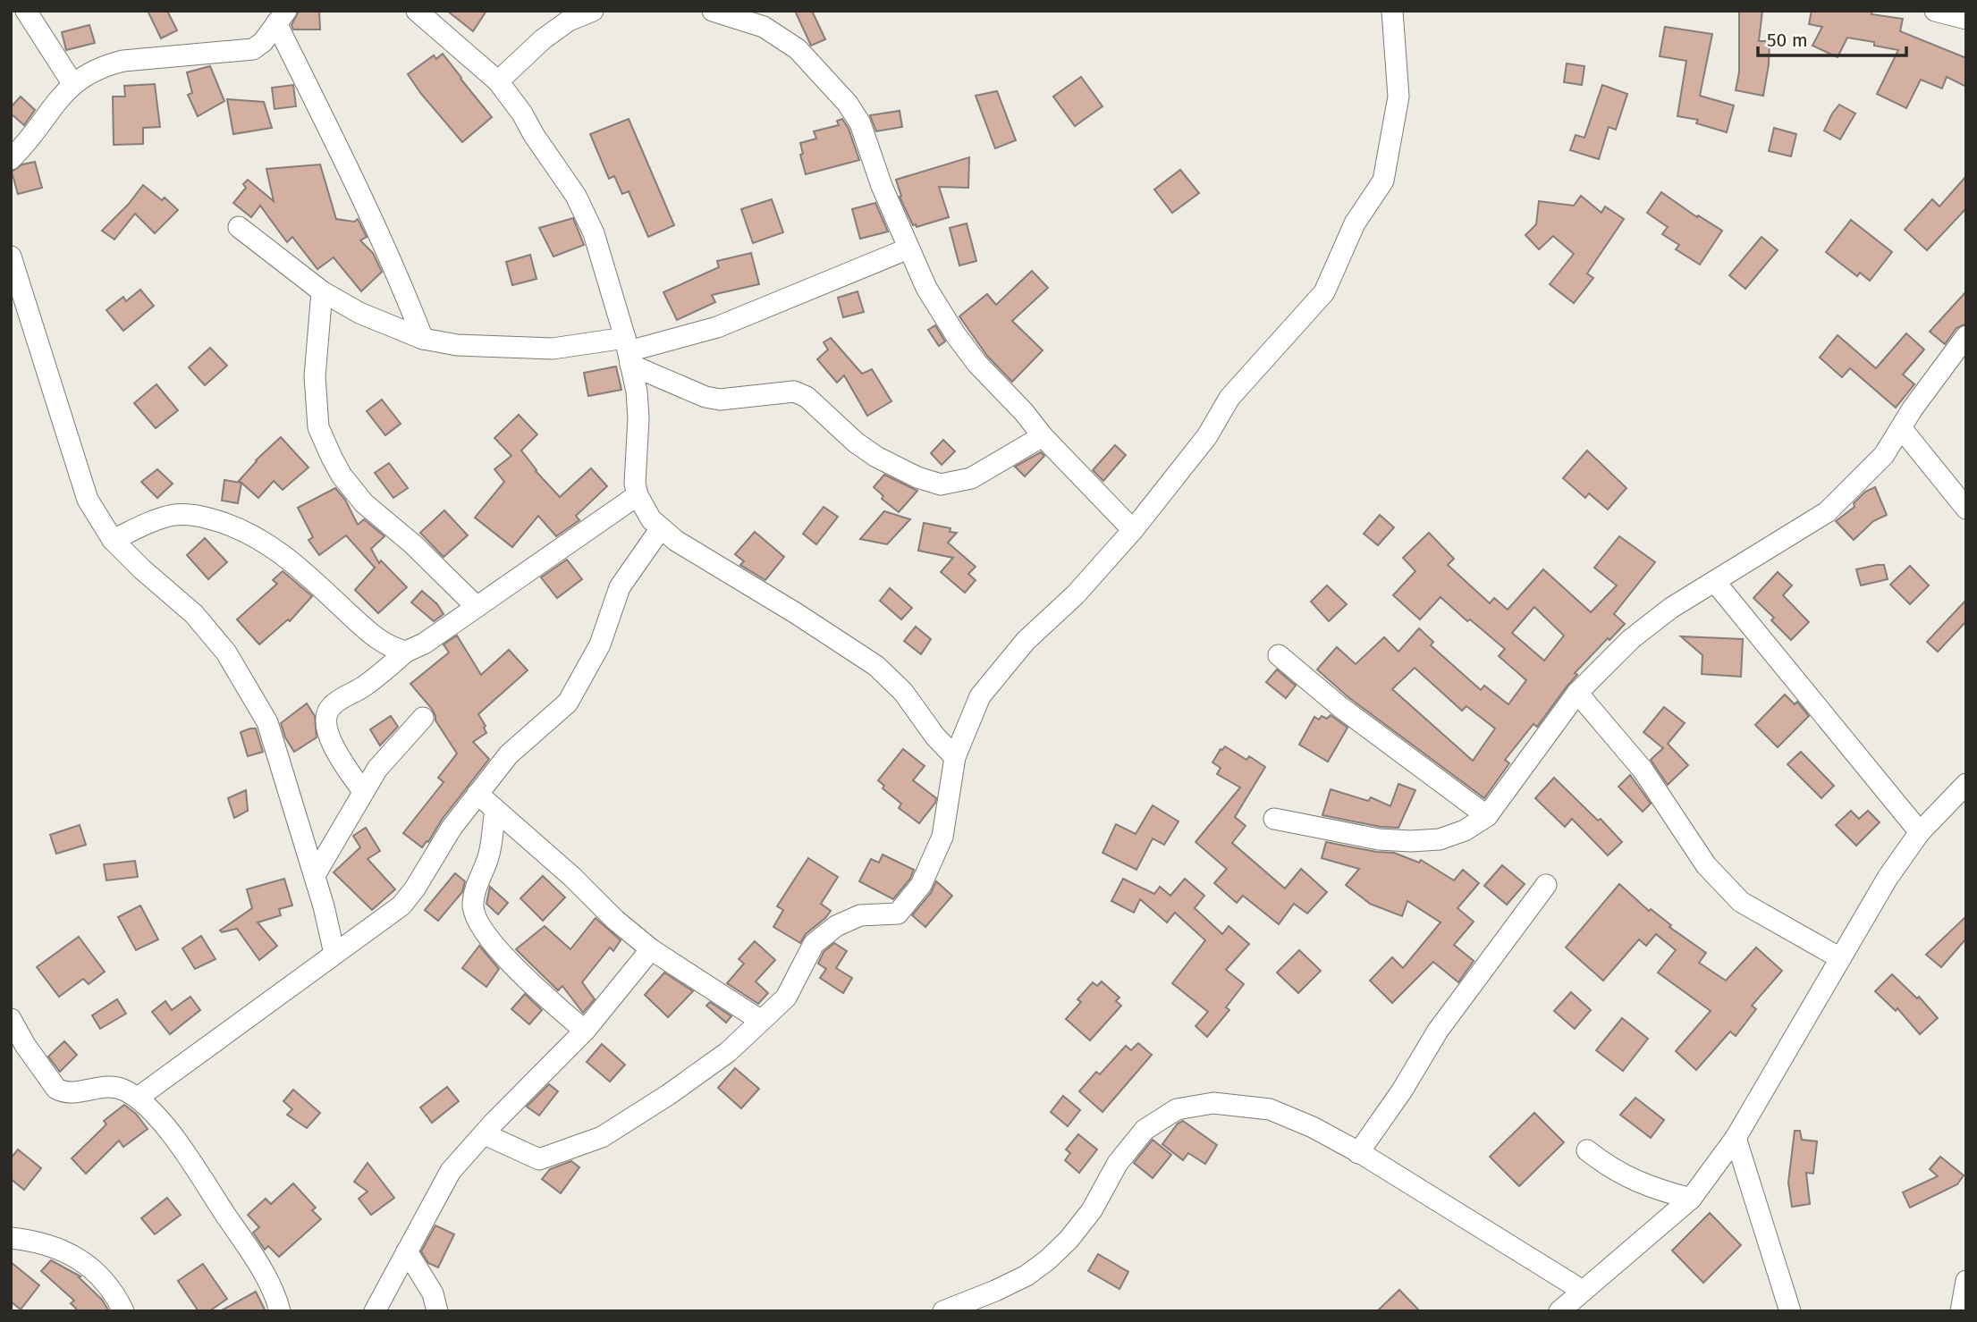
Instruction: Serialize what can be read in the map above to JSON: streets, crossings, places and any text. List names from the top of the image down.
{
  "scale_bar": "50 m"
}
